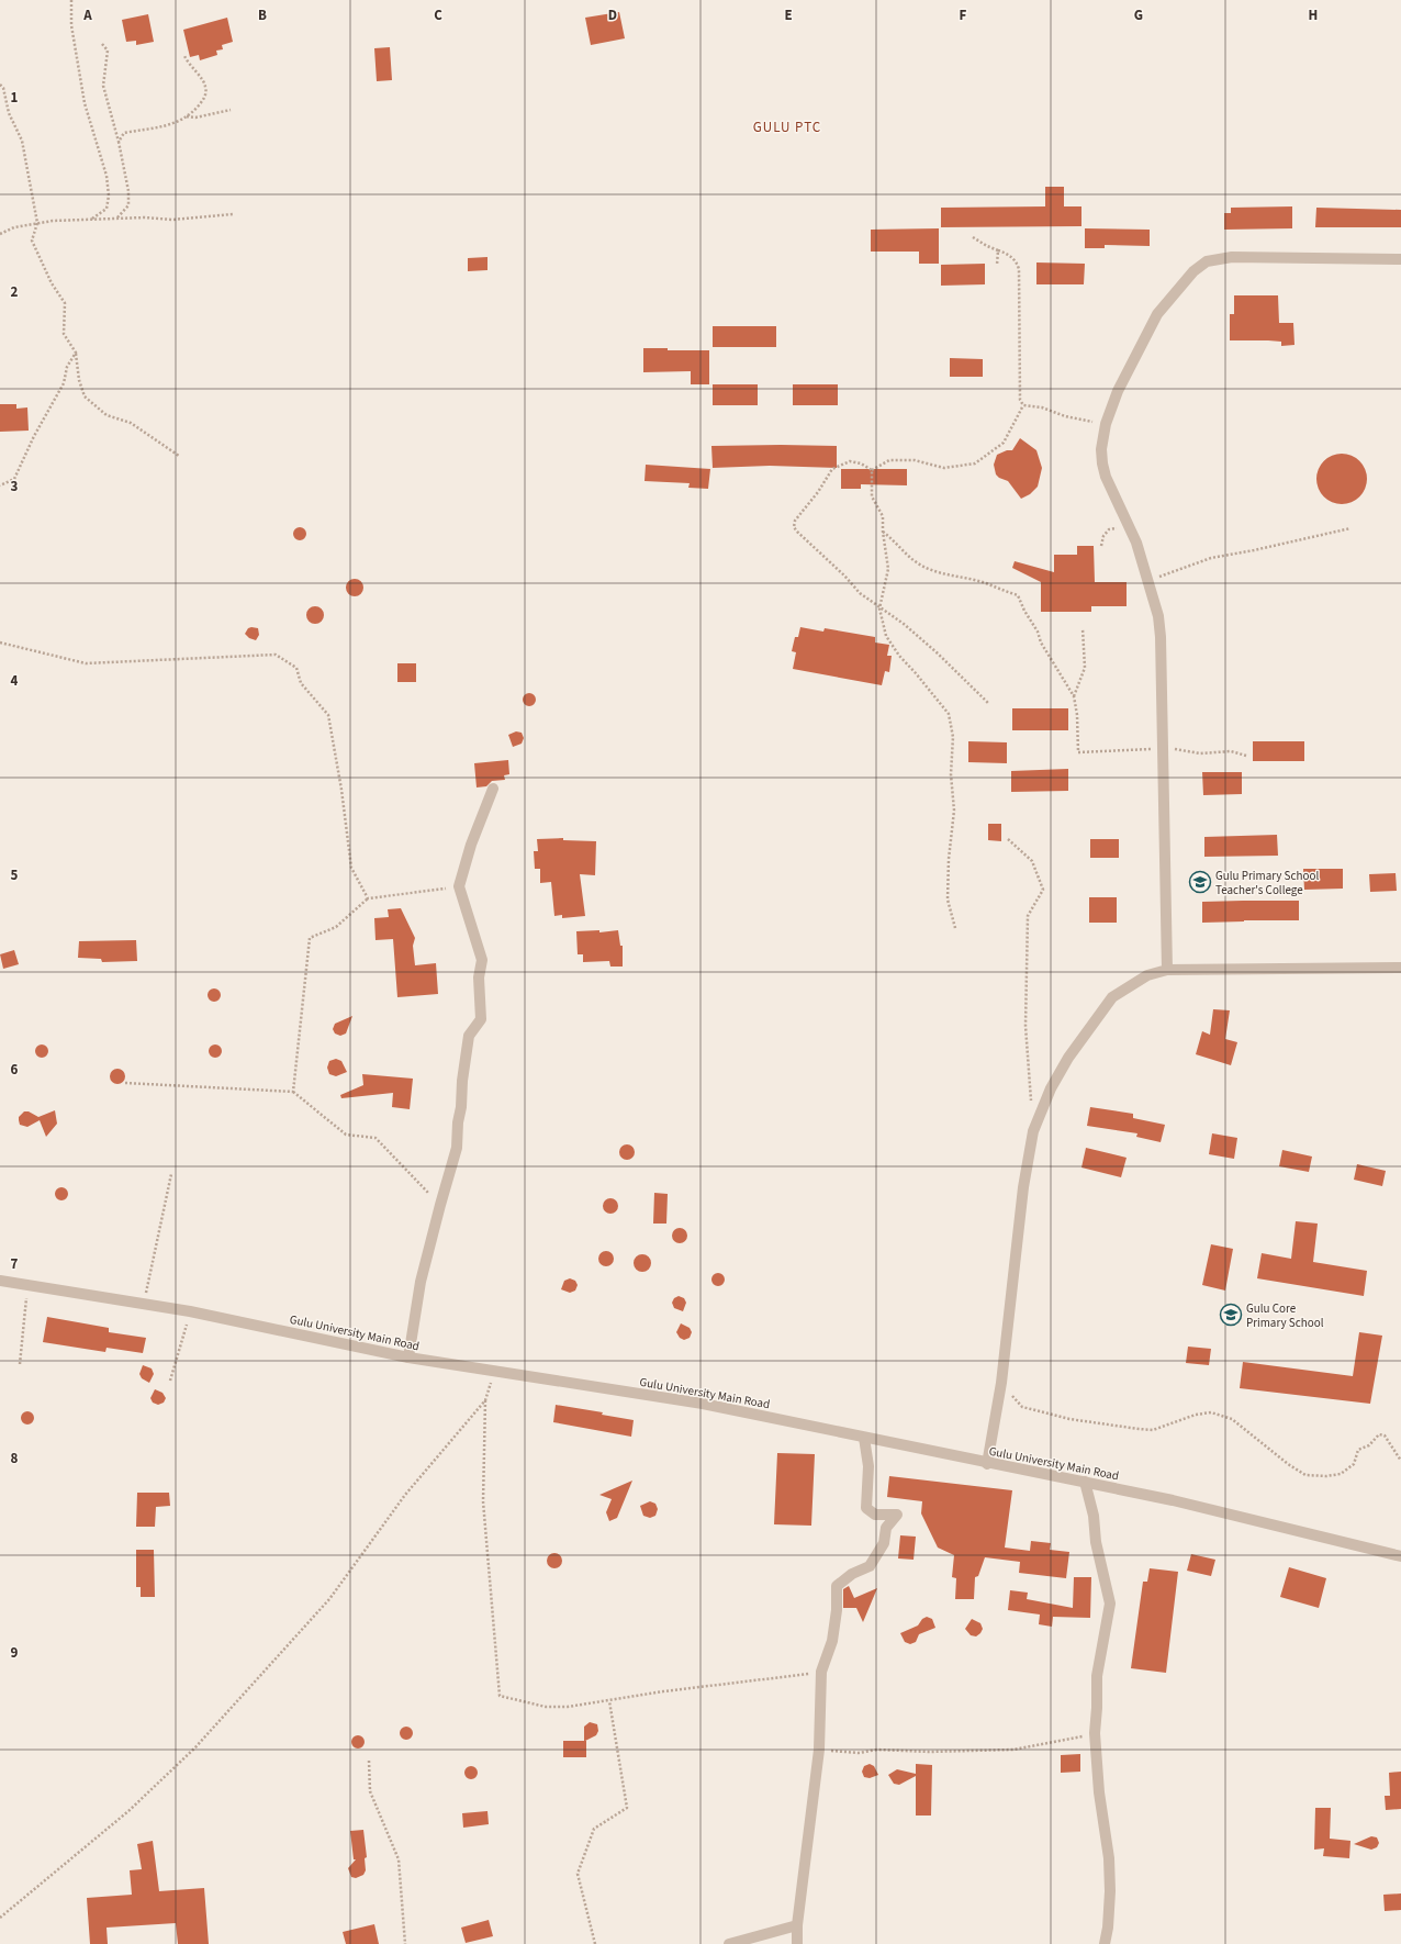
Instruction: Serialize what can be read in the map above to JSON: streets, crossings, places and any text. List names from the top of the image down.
{
  "streets": {
    "street": ["Gulu University Main Road"]
  },
  "districts": ["GULU PTC"],
  "places": {
    "school or university": ["Gulu Primary School Teacher's College", "Gulu Core Primary School"]
  },
  "grid": {
    "columns": [
      "A",
      "B",
      "C",
      "D",
      "E",
      "F",
      "G",
      "H"
    ],
    "rows": [
      "1",
      "2",
      "3",
      "4",
      "5",
      "6",
      "7",
      "8",
      "9"
    ]
  }
}
